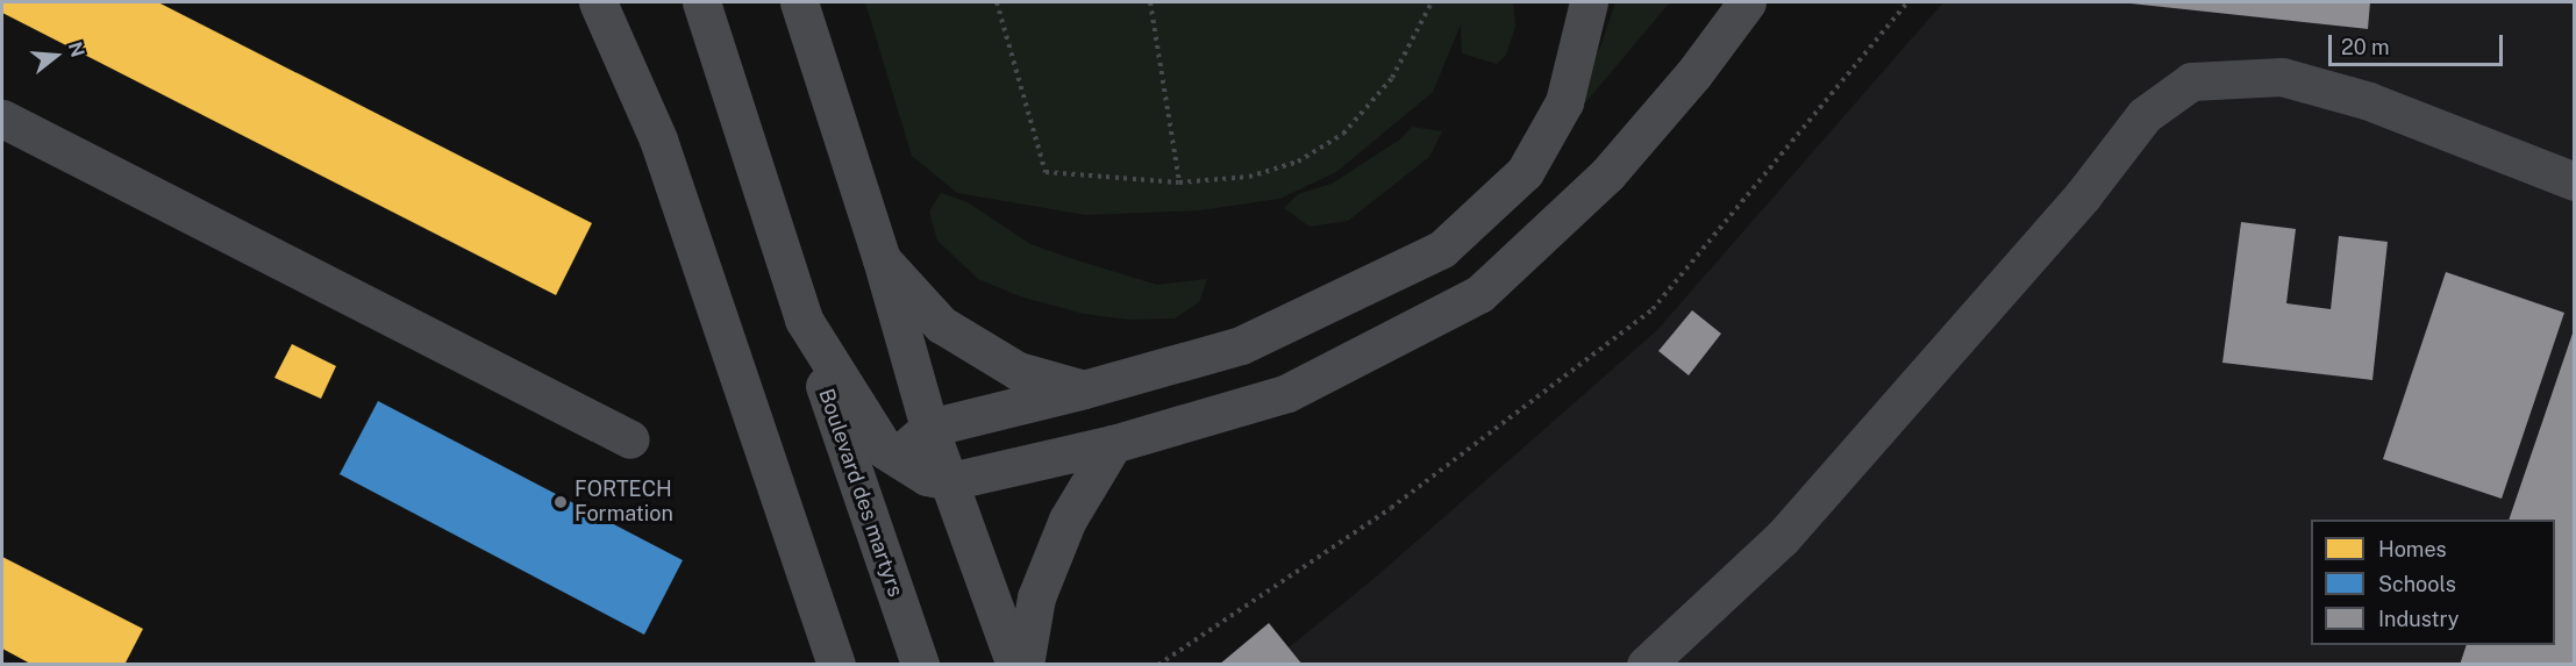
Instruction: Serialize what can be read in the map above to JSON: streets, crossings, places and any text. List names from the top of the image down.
{
  "streets": {
    "highway": ["Boulevard des martyrs"]
  },
  "places": ["FORTECH Formation"],
  "legend": ["Homes", "Schools", "Industry"],
  "scale_bar": "20 m",
  "north": "right"
}
